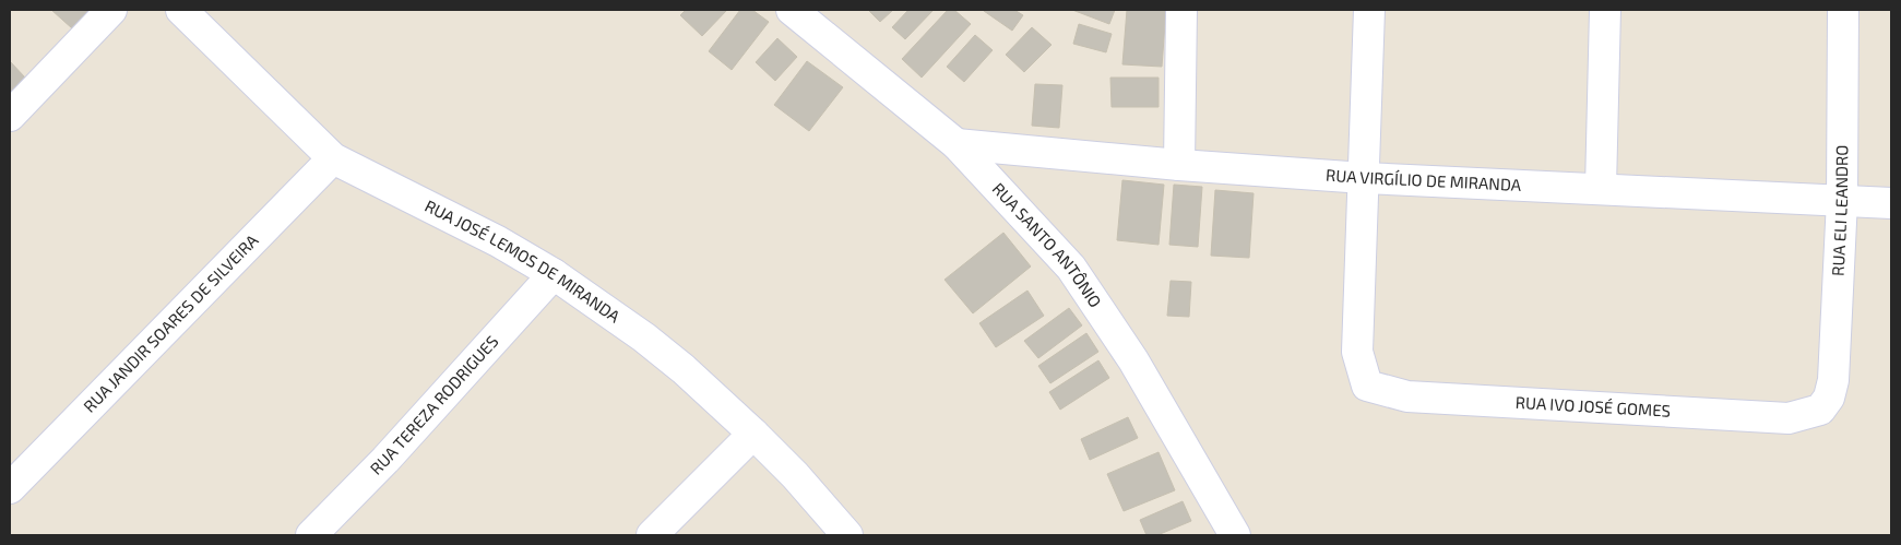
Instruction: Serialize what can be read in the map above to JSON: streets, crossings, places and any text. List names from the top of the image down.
{
  "streets": {
    "street": [
      "RUA VIRGÍLIO DE MIRANDA",
      "RUA ELI LEANDRO",
      "RUA SANTO ANTÔNIO",
      "RUA JOSÉ LEMOS DE MIRANDA",
      "RUA JANDIR SOARES DE SILVEIRA",
      "RUA TEREZA RODRIGUES",
      "RUA IVO JOSÉ GOMES"
    ]
  },
  "crossings": [
    ["RUA VIRGÍLIO DE MIRANDA", "RUA ELI LEANDRO"],
    ["RUA VIRGÍLIO DE MIRANDA", "RUA SANTO ANTÔNIO"],
    ["RUA VIRGÍLIO DE MIRANDA", "RUA IVO JOSÉ GOMES"],
    ["RUA ELI LEANDRO", "RUA IVO JOSÉ GOMES"],
    ["RUA JOSÉ LEMOS DE MIRANDA", "RUA JANDIR SOARES DE SILVEIRA"],
    ["RUA JOSÉ LEMOS DE MIRANDA", "RUA TEREZA RODRIGUES"]
  ]
}
